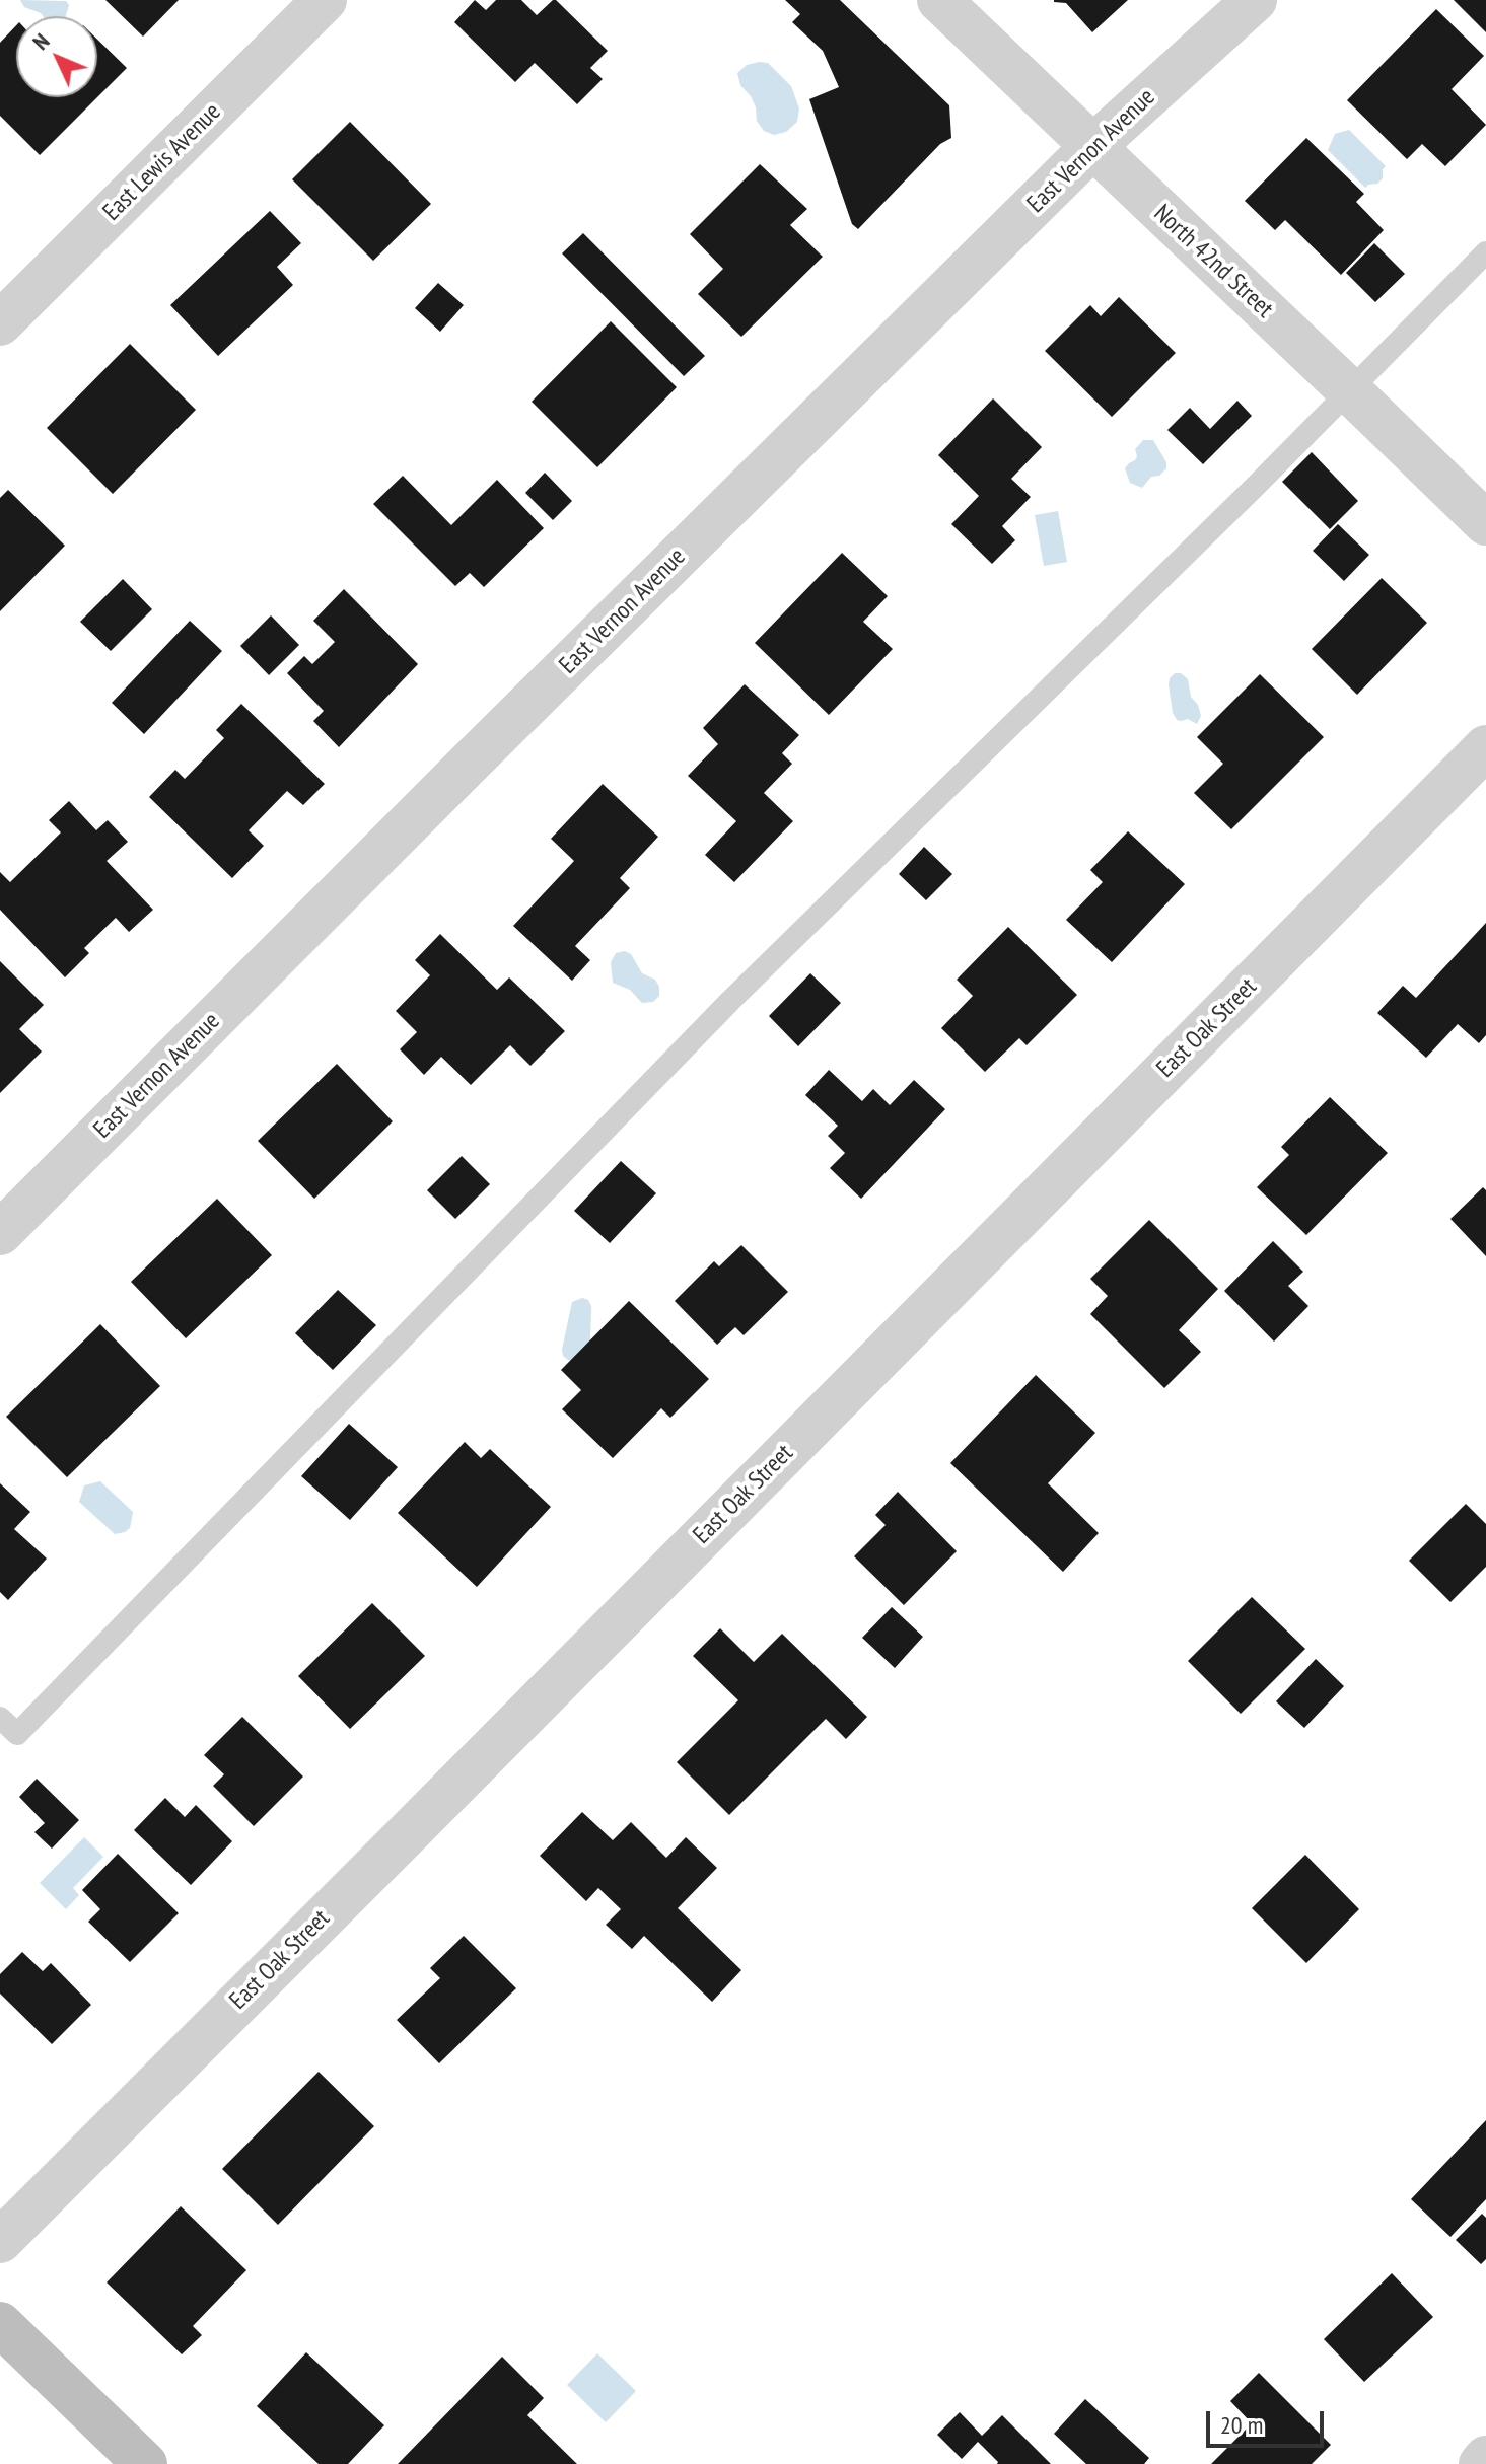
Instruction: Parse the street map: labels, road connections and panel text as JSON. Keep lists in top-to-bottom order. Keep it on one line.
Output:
{"streets":{"street":["East Vernon Avenue","East Lewis Avenue","North 42nd Street","East Oak Street"]},"crossings":[["East Vernon Avenue","North 42nd Street"]],"scale_bar":"20 m","north":"top left"}
